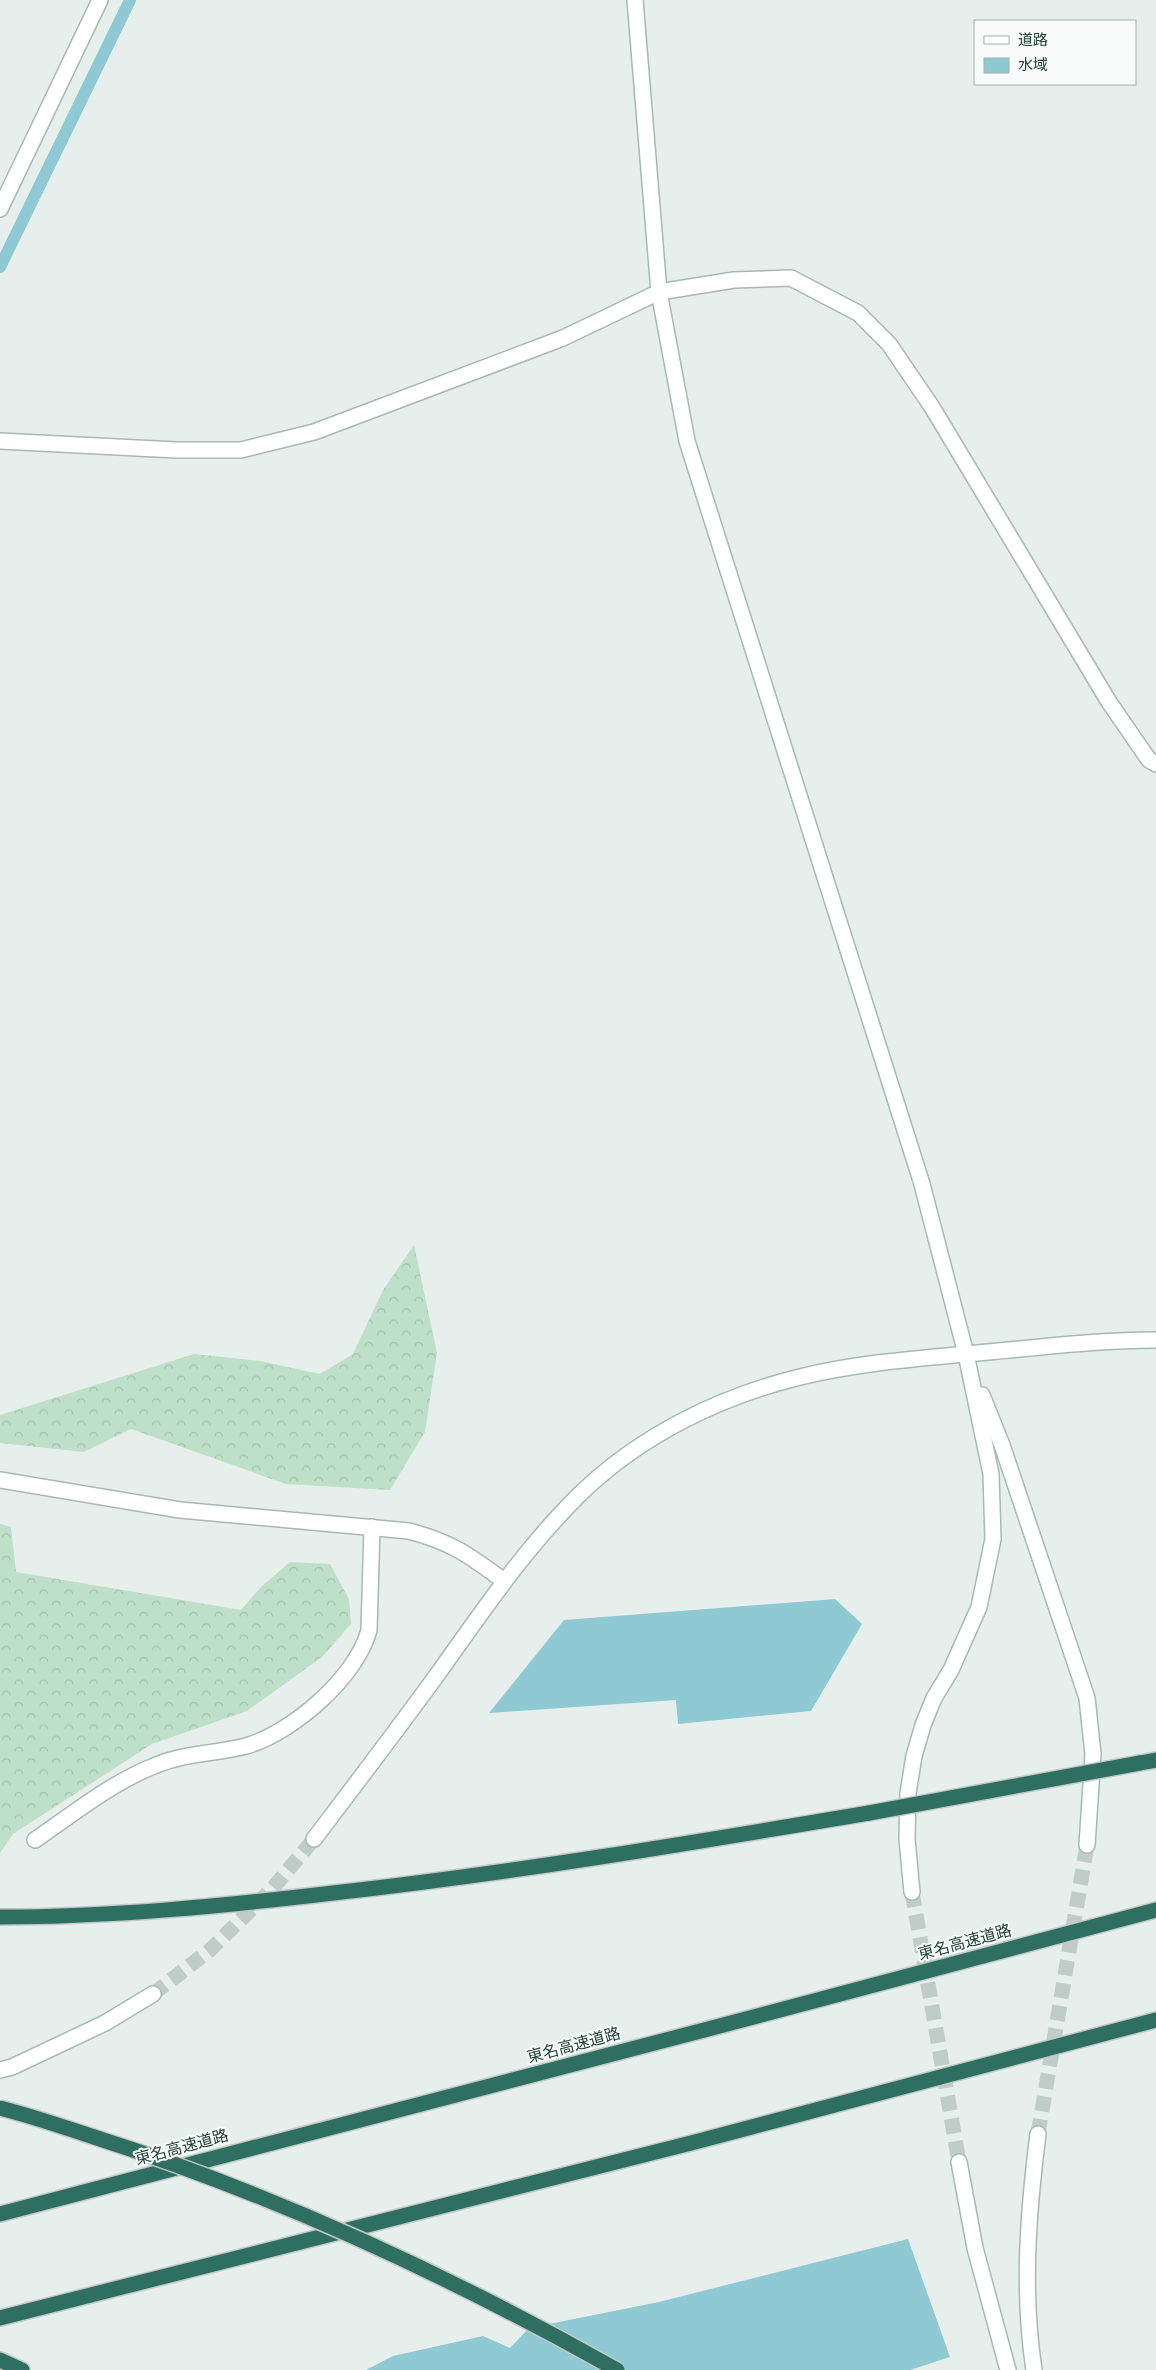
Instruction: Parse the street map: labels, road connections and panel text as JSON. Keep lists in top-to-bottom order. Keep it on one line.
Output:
{"streets":{"highway":["東名高速道路"]},"legend":["道路","水域"]}
